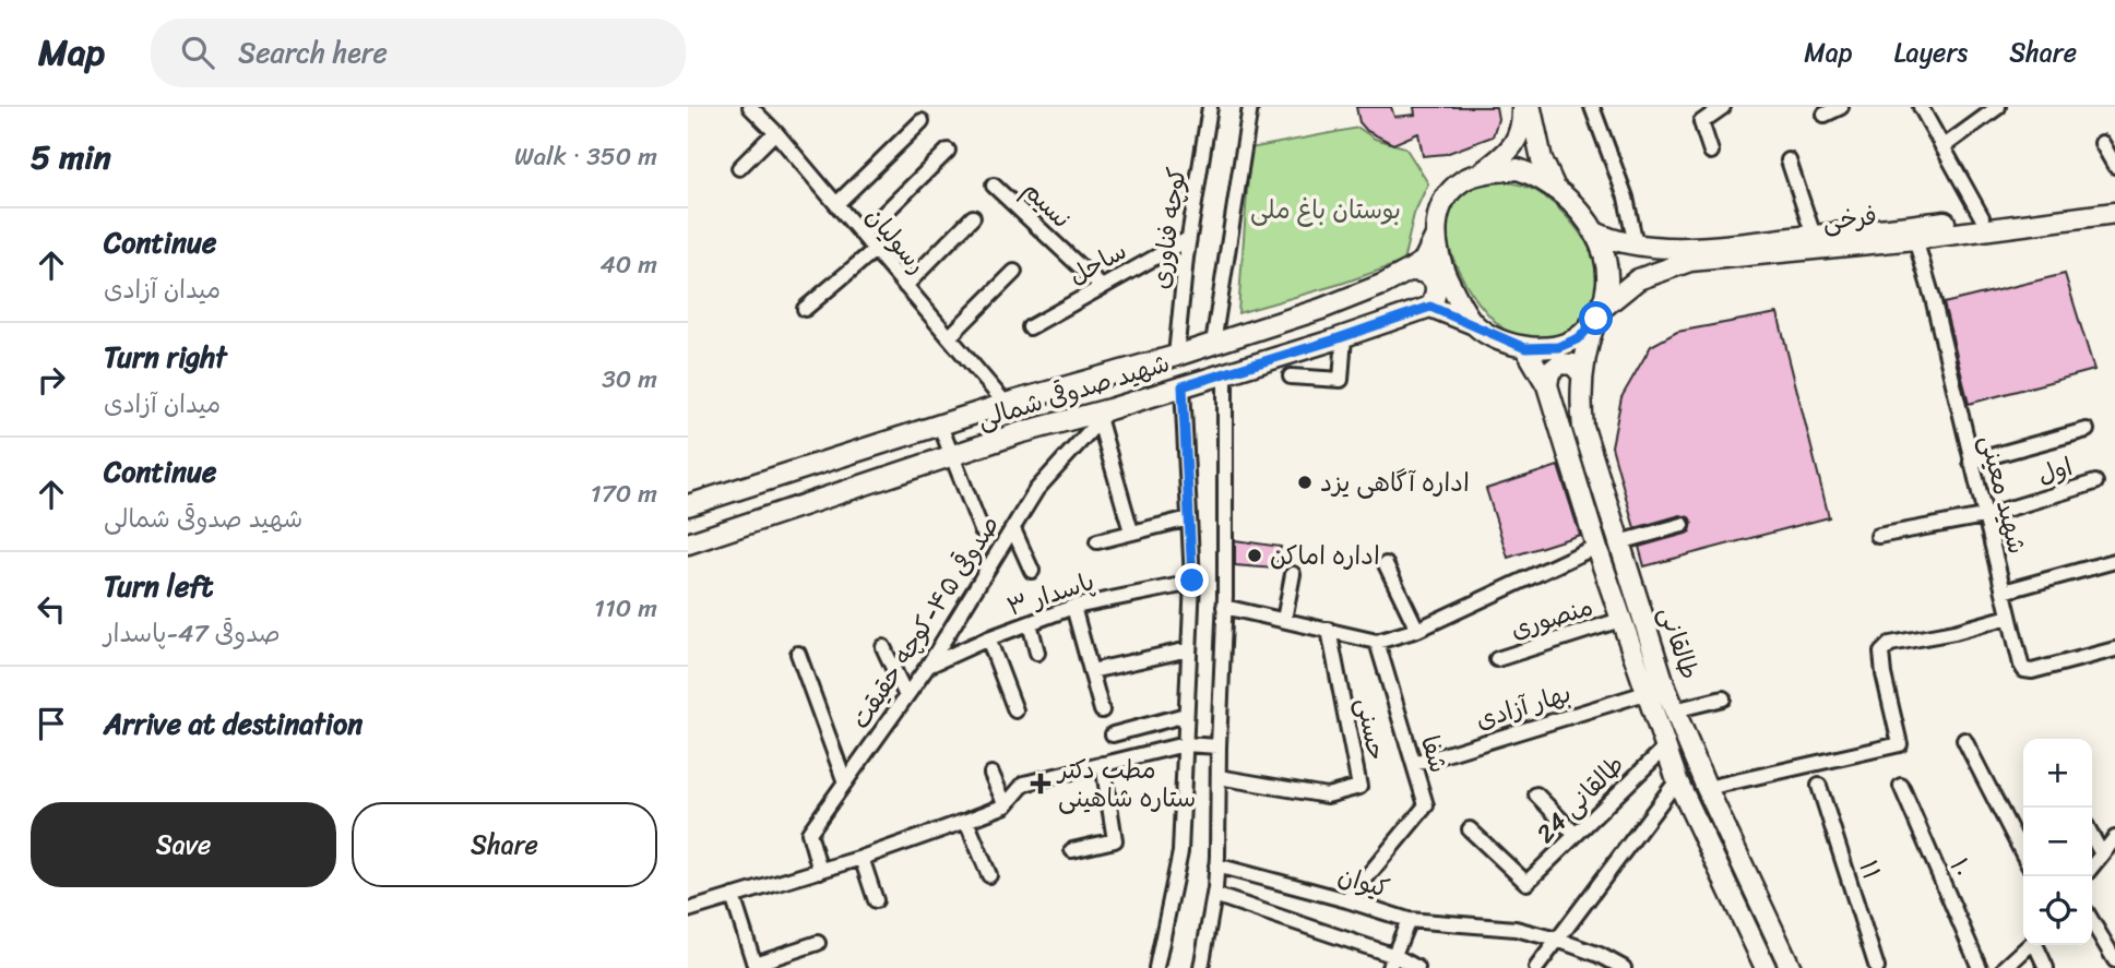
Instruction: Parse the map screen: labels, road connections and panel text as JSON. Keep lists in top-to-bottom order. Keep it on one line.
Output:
{"streets":{"main road":["فرخی","شهید صدوقی شمالی","طالقانی"],"street":["نسیم","کوچه فناوری","رسولیان","ساحل","اول","شهید معینی","پاسدار ۳","منصوری","صدوقی ۴۵-کوچه حقیقت","بهار آزادی","حسنی","شفا","طالقانی 24","۱۰","۱۱","کیوان"]},"crossings":[["نسیم","ساحل"],["فرخی","شهید صدوقی شمالی"],["فرخی","شهید معینی"],["فرخی","طالقانی"],["کوچه فناوری","ساحل"],["کوچه فناوری","شهید صدوقی شمالی"],["رسولیان","شهید صدوقی شمالی"],["شهید صدوقی شمالی","صدوقی ۴۵-کوچه حقیقت"],["شهید صدوقی شمالی","طالقانی"],["اول","شهید معینی"],["پاسدار ۳","صدوقی ۴۵-کوچه حقیقت"],["منصوری","طالقانی"],["طالقانی","بهار آزادی"],["طالقانی","طالقانی 24"],["بهار آزادی","شفا"],["شفا","کیوان"]],"parks":["بوستان باغ ملی"],"places":{"other":["اداره آگاهی یزد","اداره اماکن"],"health":["مطب دکتر ستاره شاهینی"]},"page":{"header":"Map","search":"Search here","nav":["Map","Layers","Share"],"heading":["5 min","Walk · 350 m"],"list":[["Continue","میدان آزادی","40 m"],["Turn right","میدان آزادی","30 m"],["Continue","شهید صدوقی شمالی","170 m"],["Turn left","صدوقی 47-پاسدار","110 m"],"Arrive at destination"],"map_buttons":["+","−"],"buttons":["Save","Share"]}}
